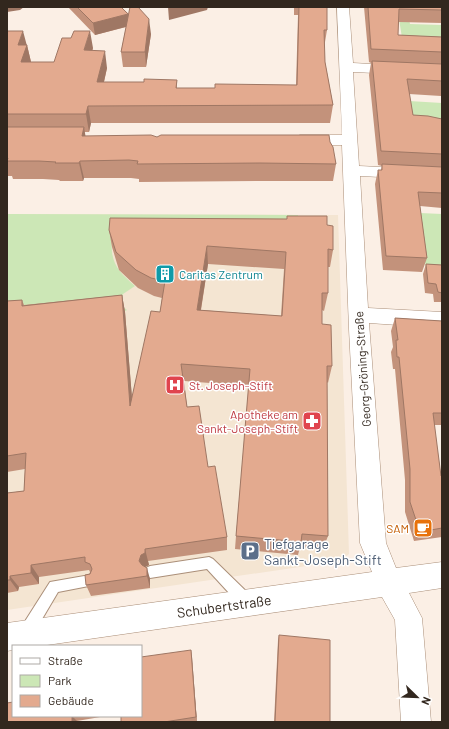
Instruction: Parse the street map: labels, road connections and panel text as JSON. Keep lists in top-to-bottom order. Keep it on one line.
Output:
{"streets":{"street":["Georg-Gröning-Straße","Schubertstraße"]},"crossings":[["Georg-Gröning-Straße","Schubertstraße"]],"places":{"building":["Caritas Zentrum"],"hospital":["St. Joseph-Stift"],"pharmacy":["Apotheke am Sankt-Joseph-Stift"],"cafe":["SAM"],"parking":["Tiefgarage Sankt-Joseph-Stift"]},"legend":["Straße","Park","Gebäude"],"north":"bottom right"}
